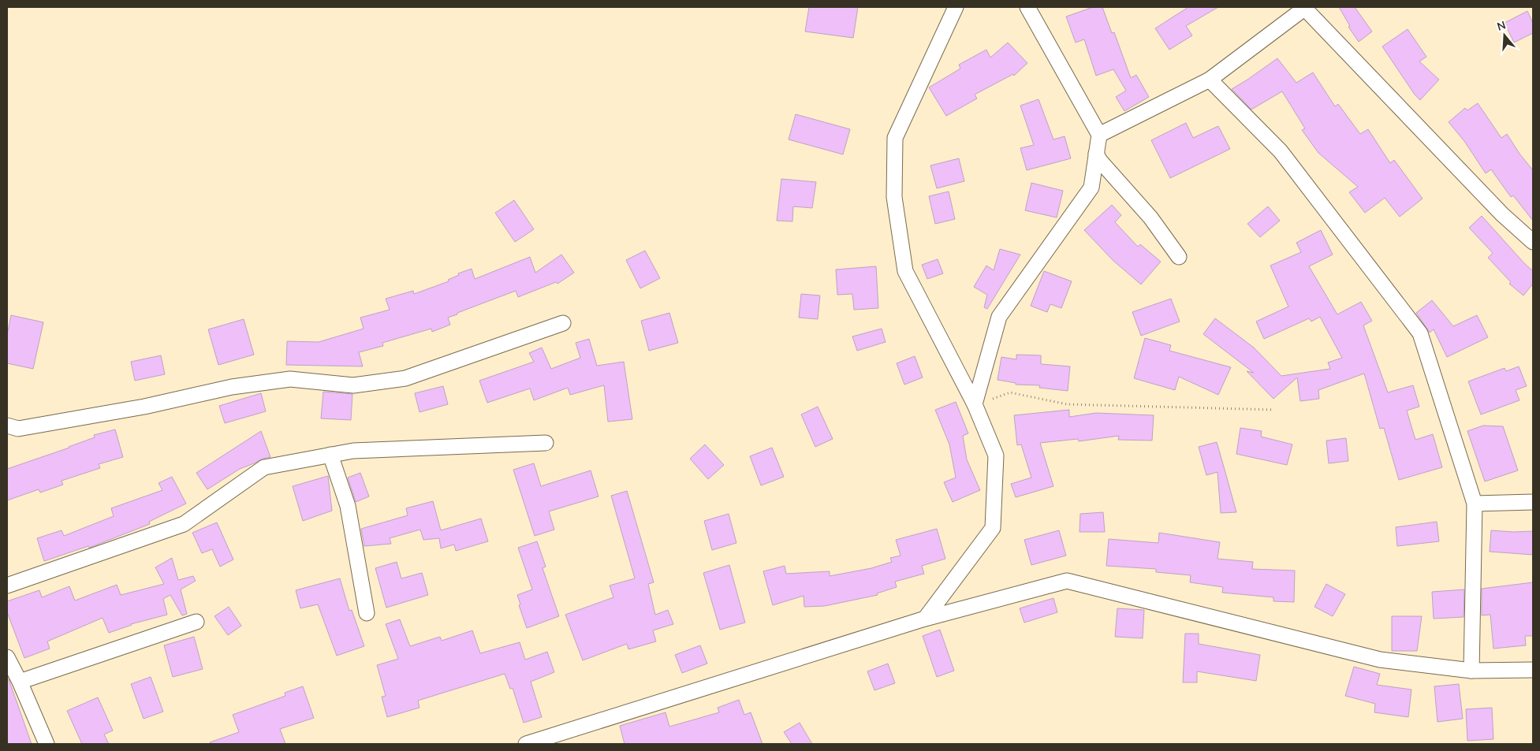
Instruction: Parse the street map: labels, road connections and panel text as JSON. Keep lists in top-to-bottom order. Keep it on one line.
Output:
{"north":"top"}
